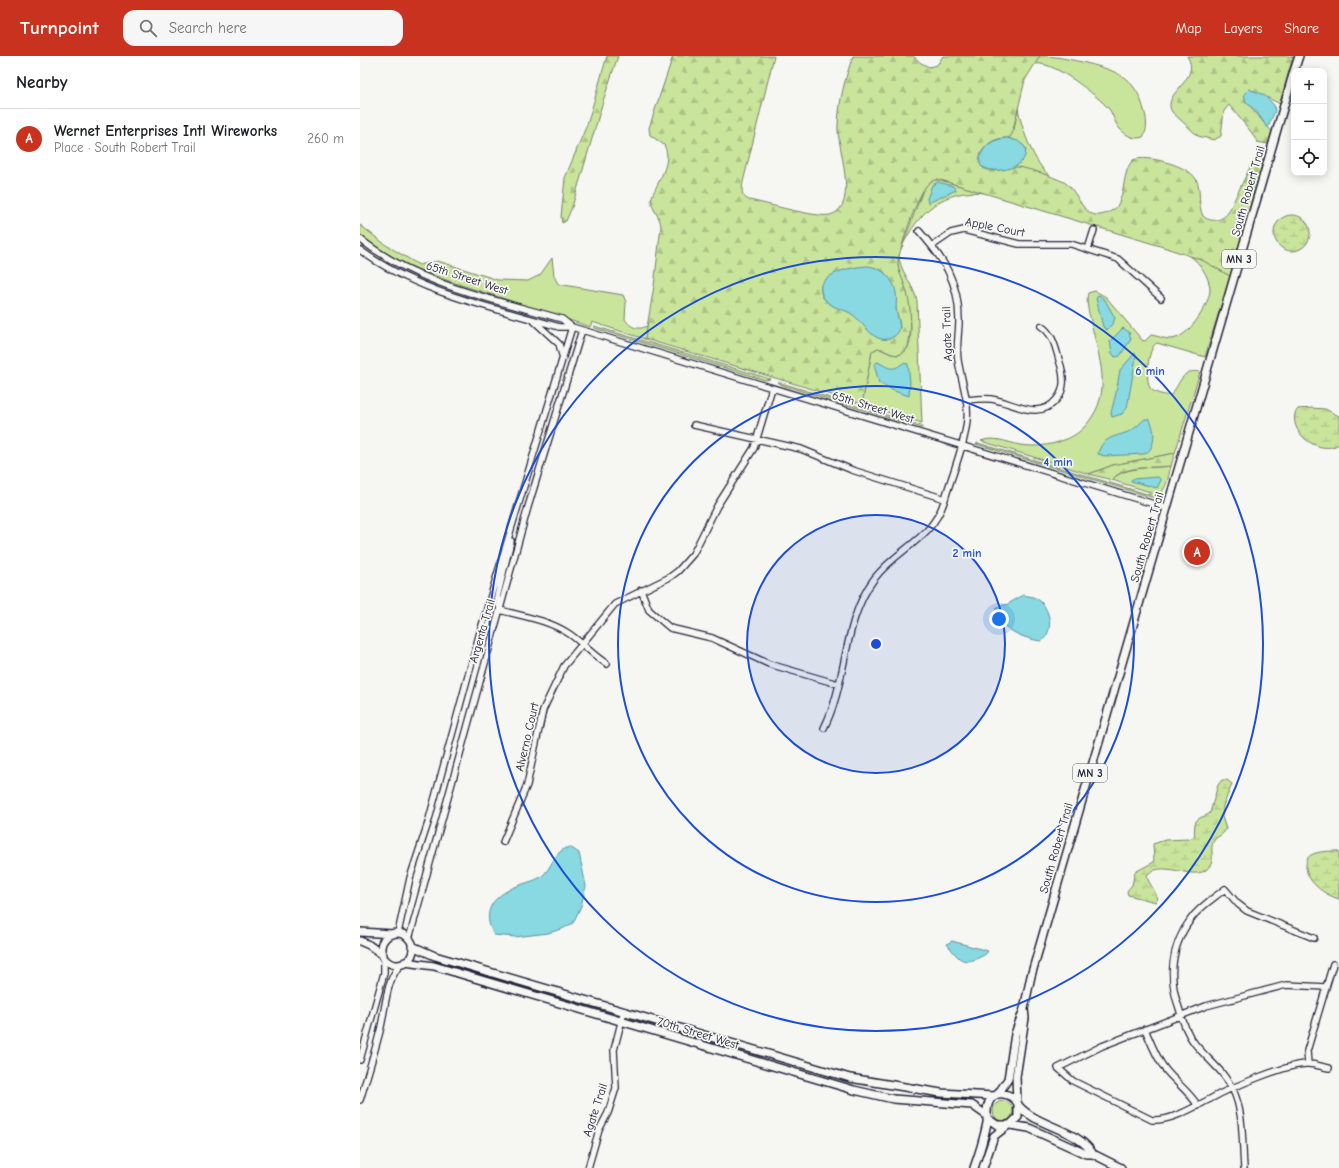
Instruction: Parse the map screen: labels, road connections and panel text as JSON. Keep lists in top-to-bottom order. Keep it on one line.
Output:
{"streets":{"main road":["South Robert Trail","MN 3","70th Street West"],"street":["Apple Court","65th Street West","Agate Trail","Argenta Trail","Alverno Court"]},"crossings":[["South Robert Trail","65th Street West"],["South Robert Trail","70th Street West"],["Apple Court","Agate Trail"],["65th Street West","Agate Trail"],["65th Street West","Argenta Trail"],["65th Street West","Alverno Court"],["Agate Trail","70th Street West"],["Argenta Trail","70th Street West"]],"page":{"header":"Turnpoint","search":"Search here","nav":["Map","Layers","Share"],"heading":"Nearby","map_buttons":["+","−"],"list":[{"mark":"A","name":"Wernet Enterprises Intl Wireworks","note":"Place · South Robert Trail","value":"260 m"}],"pins":"A"},"rings":["6 min","4 min","2 min"]}
